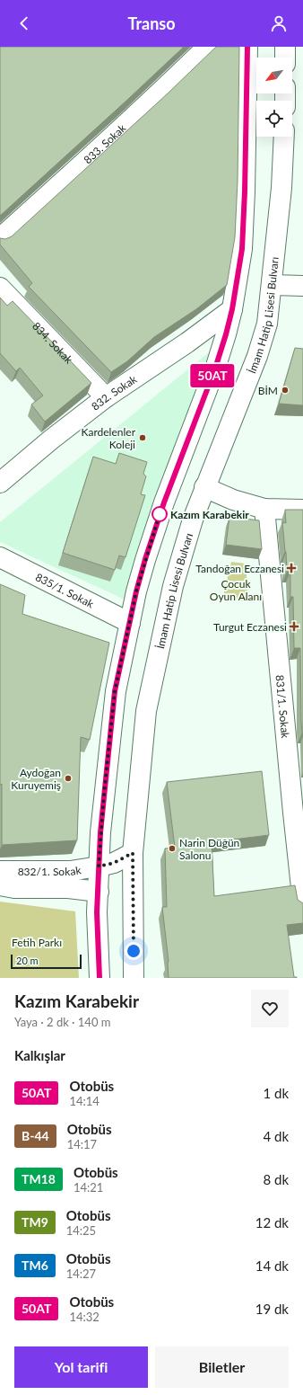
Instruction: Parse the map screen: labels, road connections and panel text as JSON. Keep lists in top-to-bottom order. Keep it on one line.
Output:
{"streets":{"main road":["833. Sokak","İmam Hatip Lisesi Bulvarı","834. Sokak","832. Sokak","835/1. Sokak","831/1. Sokak","832/1. Sokak"]},"crossings":[["İmam Hatip Lisesi Bulvarı","832/1. Sokak"],["834. Sokak","832. Sokak"]],"parks":["Çocuk Oyun Alanı","Fetih Parkı"],"places":{"other":["BİM","Kardelenler Koleji","Kazım Karabekir","Aydoğan Kuruyemiş","Narin Düğün Salonu"],"health":["Tandoğan Eczanesi","Turgut Eczanesi"]},"lines":["bus line 50AT"],"scale_bar":"20 m","north":"bottom left","page":{"header":"Transo","on_map":"50AT","scale":"20 m","heading":[["Kazım Karabekir","Yaya · 2 dk · 140 m"],"Kalkışlar"],"list":[{"mark":"50AT","name":"Otobüs","note":"14:14","value":"1 dk"},{"mark":"B-44","name":"Otobüs","note":"14:17","value":"4 dk"},{"mark":"TM18","name":"Otobüs","note":"14:21","value":"8 dk"},{"mark":"TM9","name":"Otobüs","note":"14:25","value":"12 dk"},{"mark":"TM6","name":"Otobüs","note":"14:27","value":"14 dk"},{"mark":"50AT","name":"Otobüs","note":"14:32","value":"19 dk"}],"buttons":["Yol tarifi","Biletler"]}}
